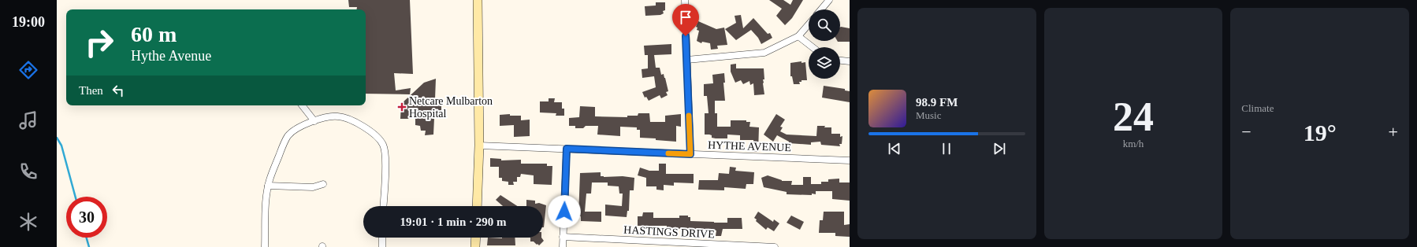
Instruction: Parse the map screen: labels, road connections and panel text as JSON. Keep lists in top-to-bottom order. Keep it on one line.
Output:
{"streets":{"street":["HYTHE AVENUE","HASTINGS DRIVE"]},"places":{"health":["Netcare Mulbarton Hospital"]},"page":{"tabs":"19:00","tile":[["24","km/h"],"Climate"],"turn":["60 m","Hythe Avenue"],"then":"Then","song":["98.9 FM","Music"],"heat":["−","19°","+"],"limit":"30","trip":"19:01 · 1 min · 290 m"}}
